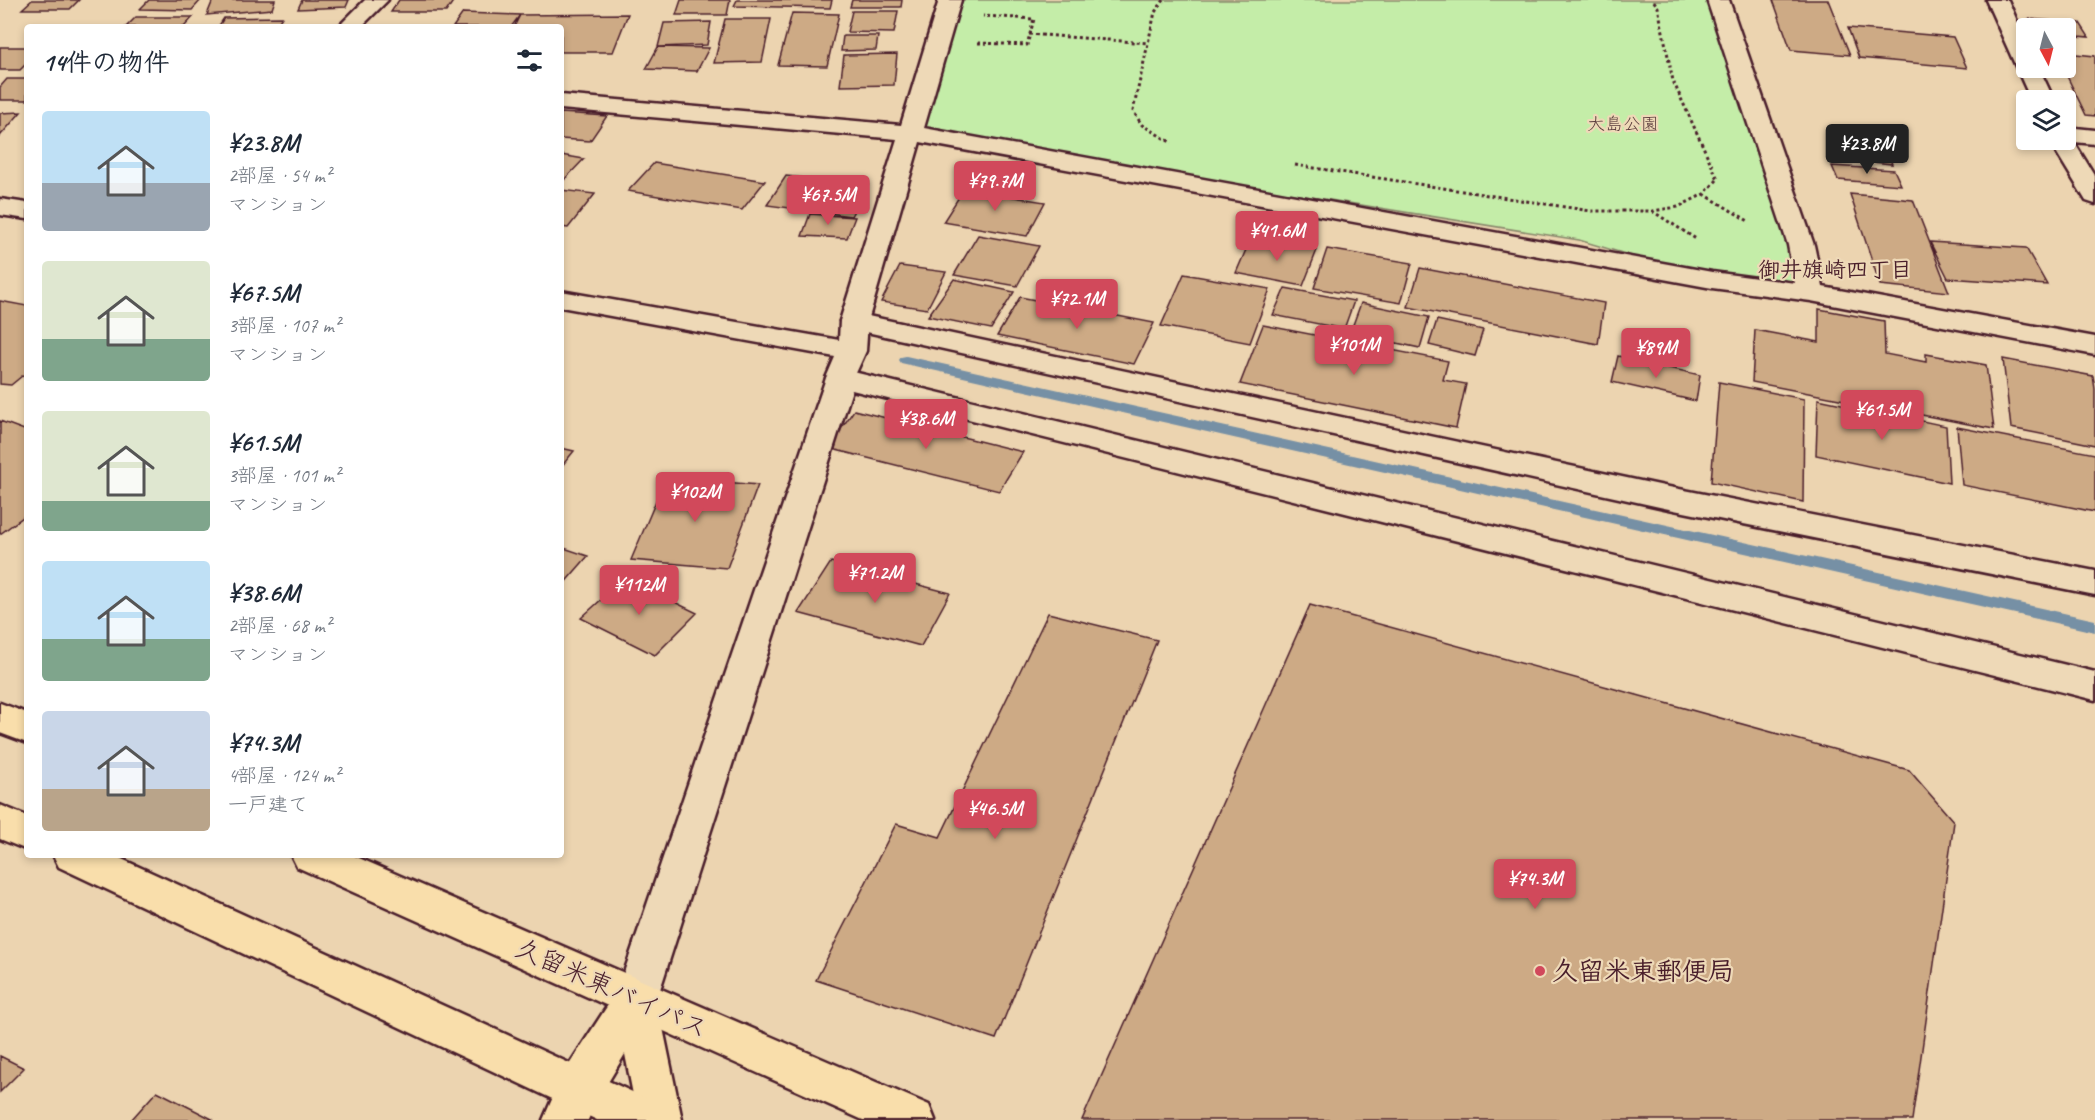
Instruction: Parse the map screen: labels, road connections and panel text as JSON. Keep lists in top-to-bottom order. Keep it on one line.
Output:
{"streets":{"main road":["久留米東バイパス"]},"districts":["御井旗崎四丁目"],"parks":["大島公園"],"places":["久留米東郵便局"],"north":"bottom","page":{"heading":"14件の物件","list":[{"name":"¥23.8M","note":"2部屋 · 54 m² · マンション"},{"name":"¥67.5M","note":"3部屋 · 107 m² · マンション"},{"name":"¥61.5M","note":"3部屋 · 101 m² · マンション"},{"name":"¥38.6M","note":"2部屋 · 68 m² · マンション"},{"name":"¥74.3M","note":"4部屋 · 124 m² · 一戸建て"}],"price":["¥23.8M","¥79.7M","¥67.5M","¥41.6M","¥72.1M","¥101M","¥89M","¥61.5M","¥38.6M","¥102M","¥71.2M","¥112M","¥46.5M","¥74.3M"]}}
